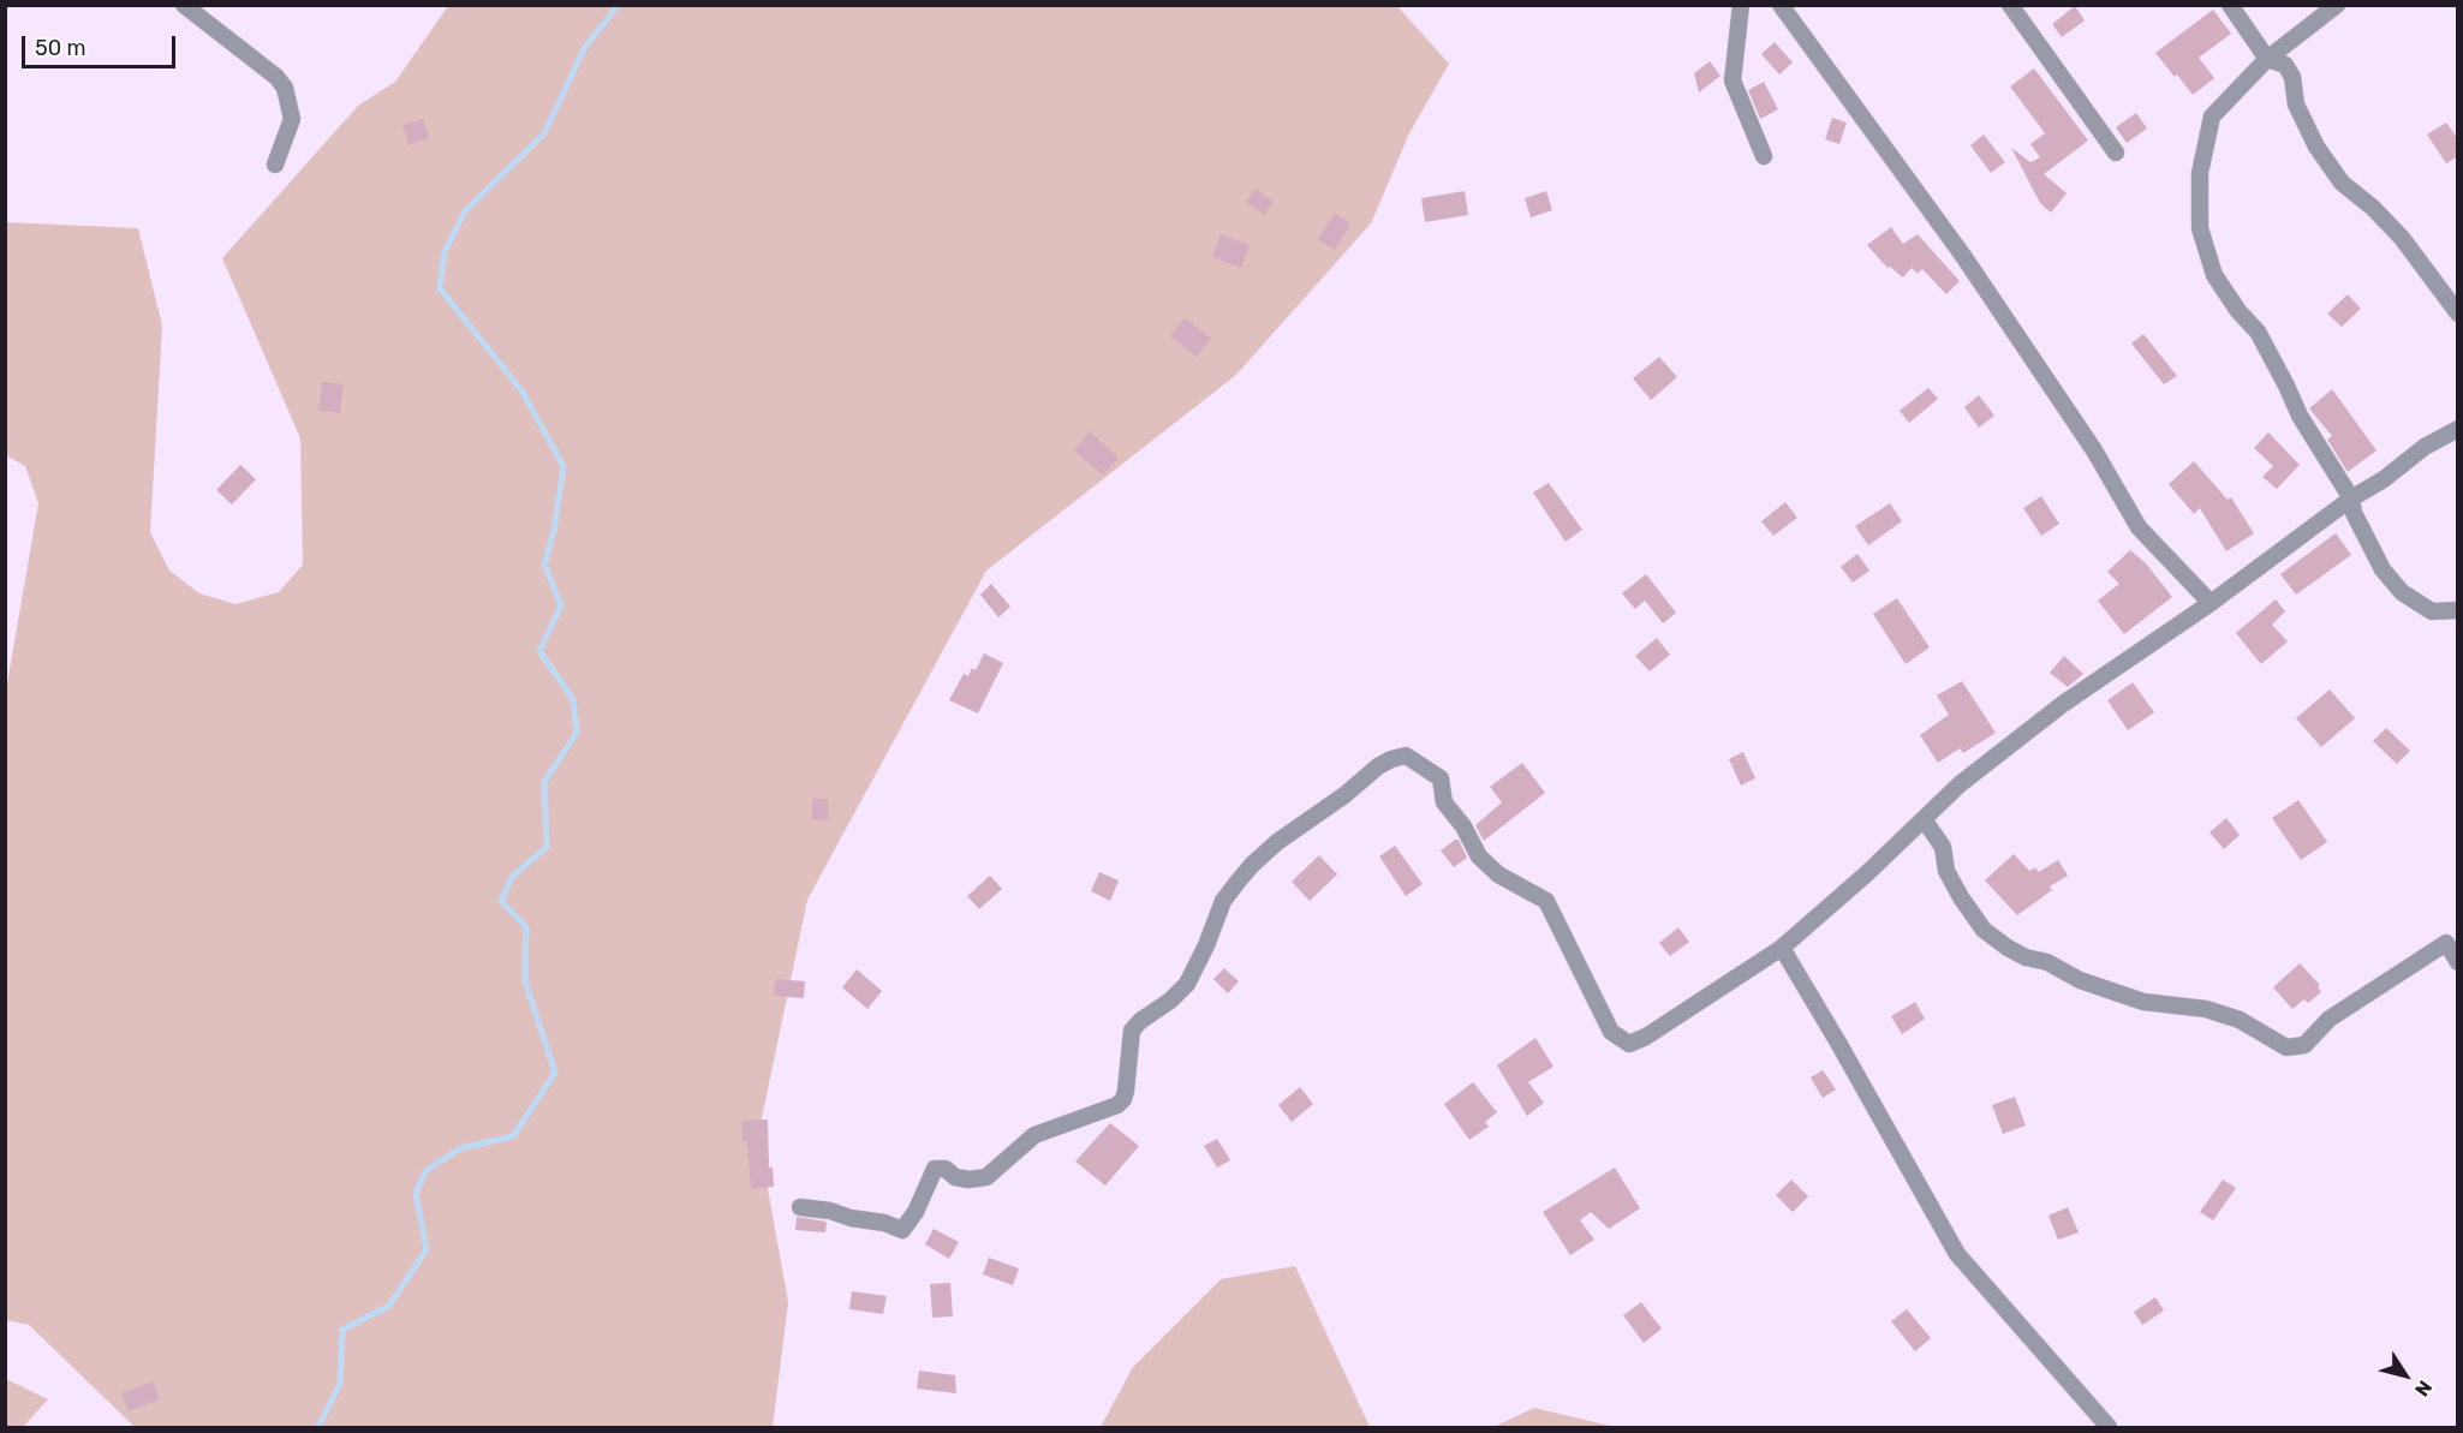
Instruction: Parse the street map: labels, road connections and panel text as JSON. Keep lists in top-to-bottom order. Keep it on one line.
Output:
{"scale_bar":"50 m","north":"bottom right"}
